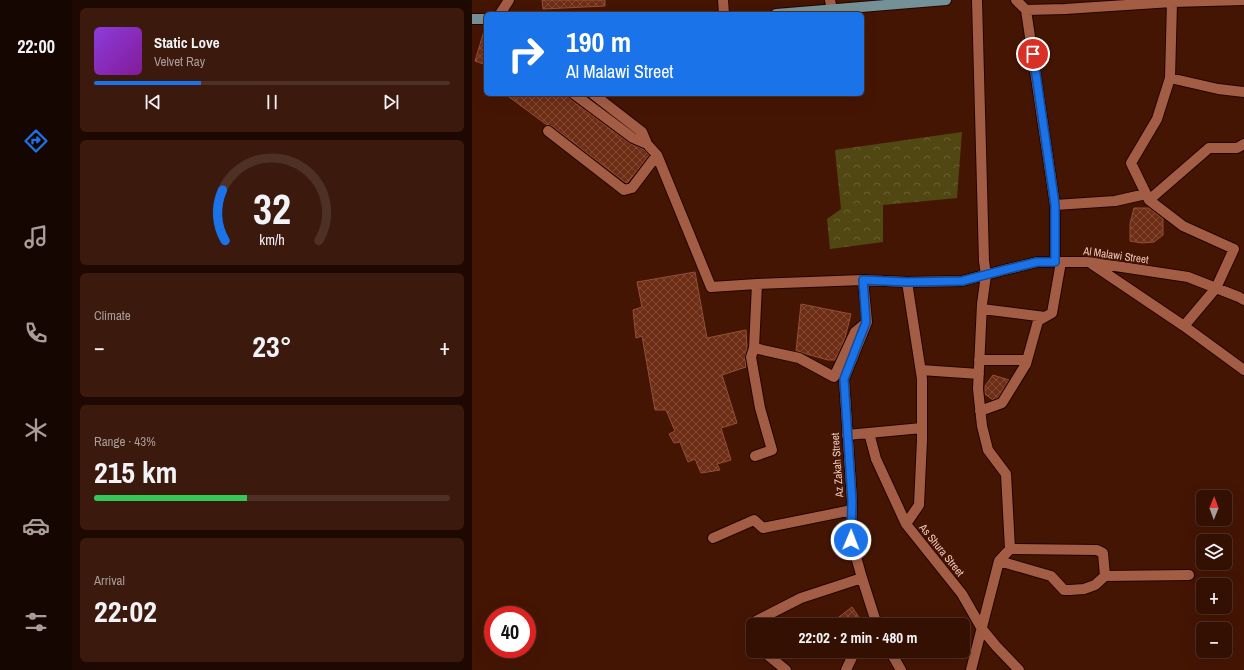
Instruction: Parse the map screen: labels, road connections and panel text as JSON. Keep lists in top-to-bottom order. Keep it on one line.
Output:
{"streets":{"street":["Al Malawi Street","Az Zakah Street","As Shura Street"]},"crossings":[["Al Malawi Street","Az Zakah Street"]],"north":"top","page":{"tabs":"22:00","turn":["190 m","Al Malawi Street"],"song":["Static Love","Velvet Ray"],"tile":["Climate",["Range · 43%","215 km"],["Arrival","22:02"]],"heat":["−","23°","+"],"map_buttons":["+","−"],"limit":"40","trip":"22:02 · 2 min · 480 m","gauge":["32","km/h"]}}
